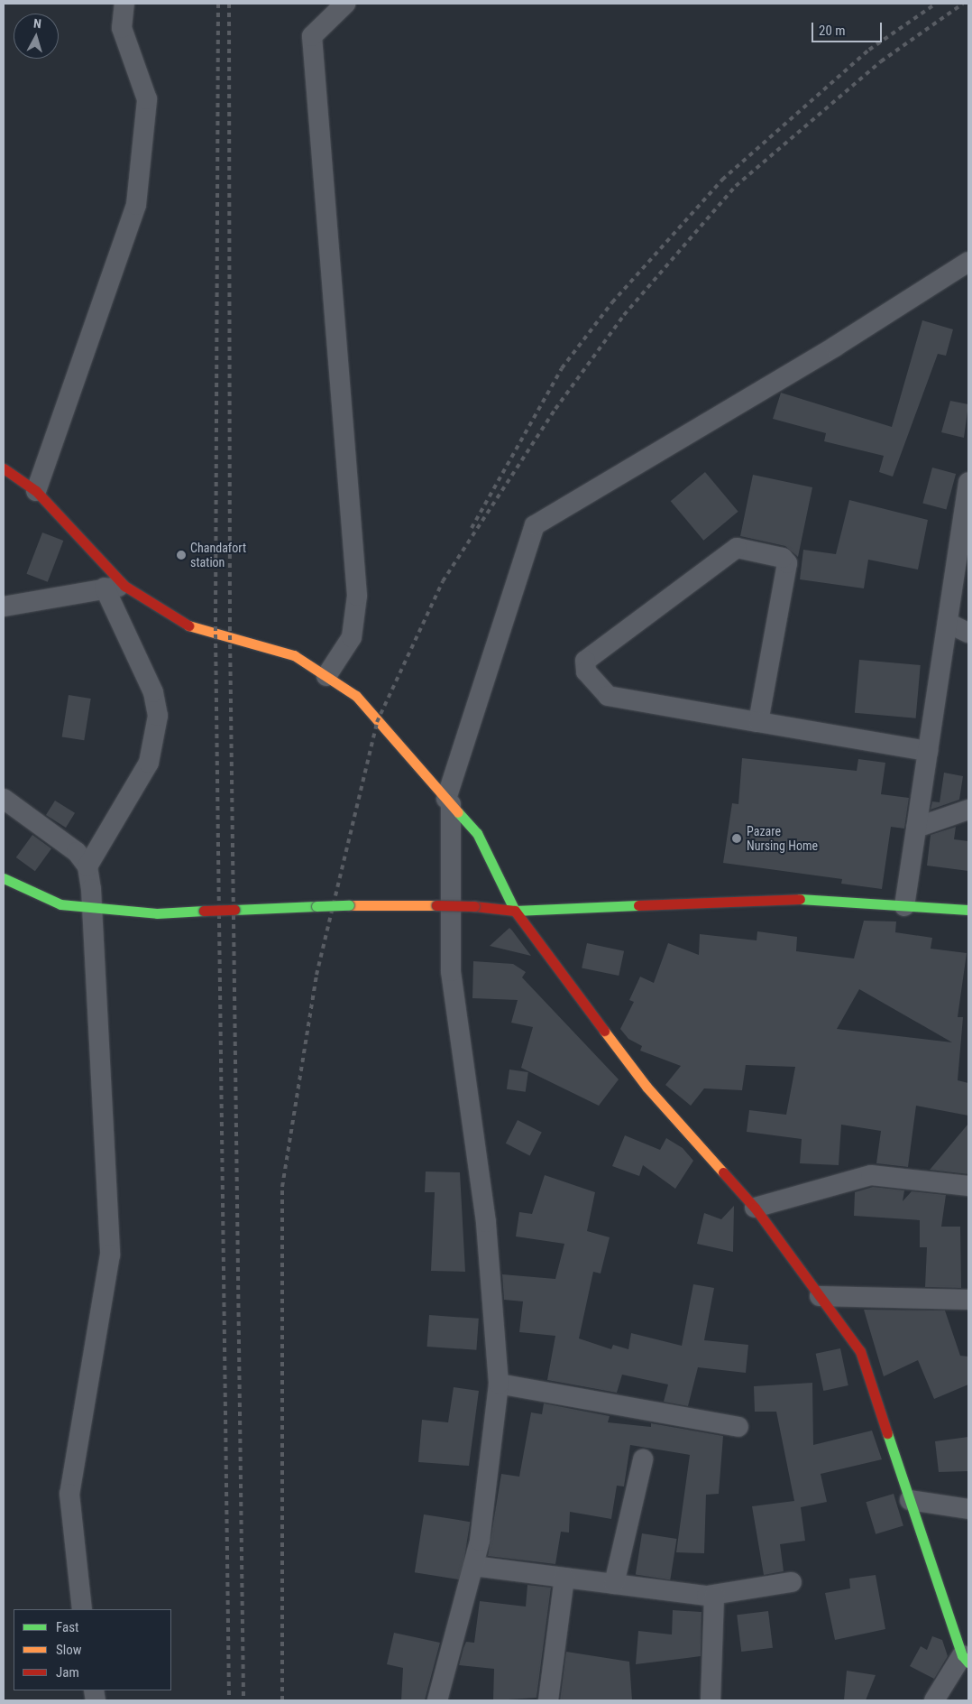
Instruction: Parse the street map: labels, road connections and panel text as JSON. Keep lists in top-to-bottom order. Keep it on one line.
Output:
{"places":["Chandafort station","Pazare Nursing Home"],"legend":["Fast","Slow","Jam"],"scale_bar":"20 m","north":"top"}
